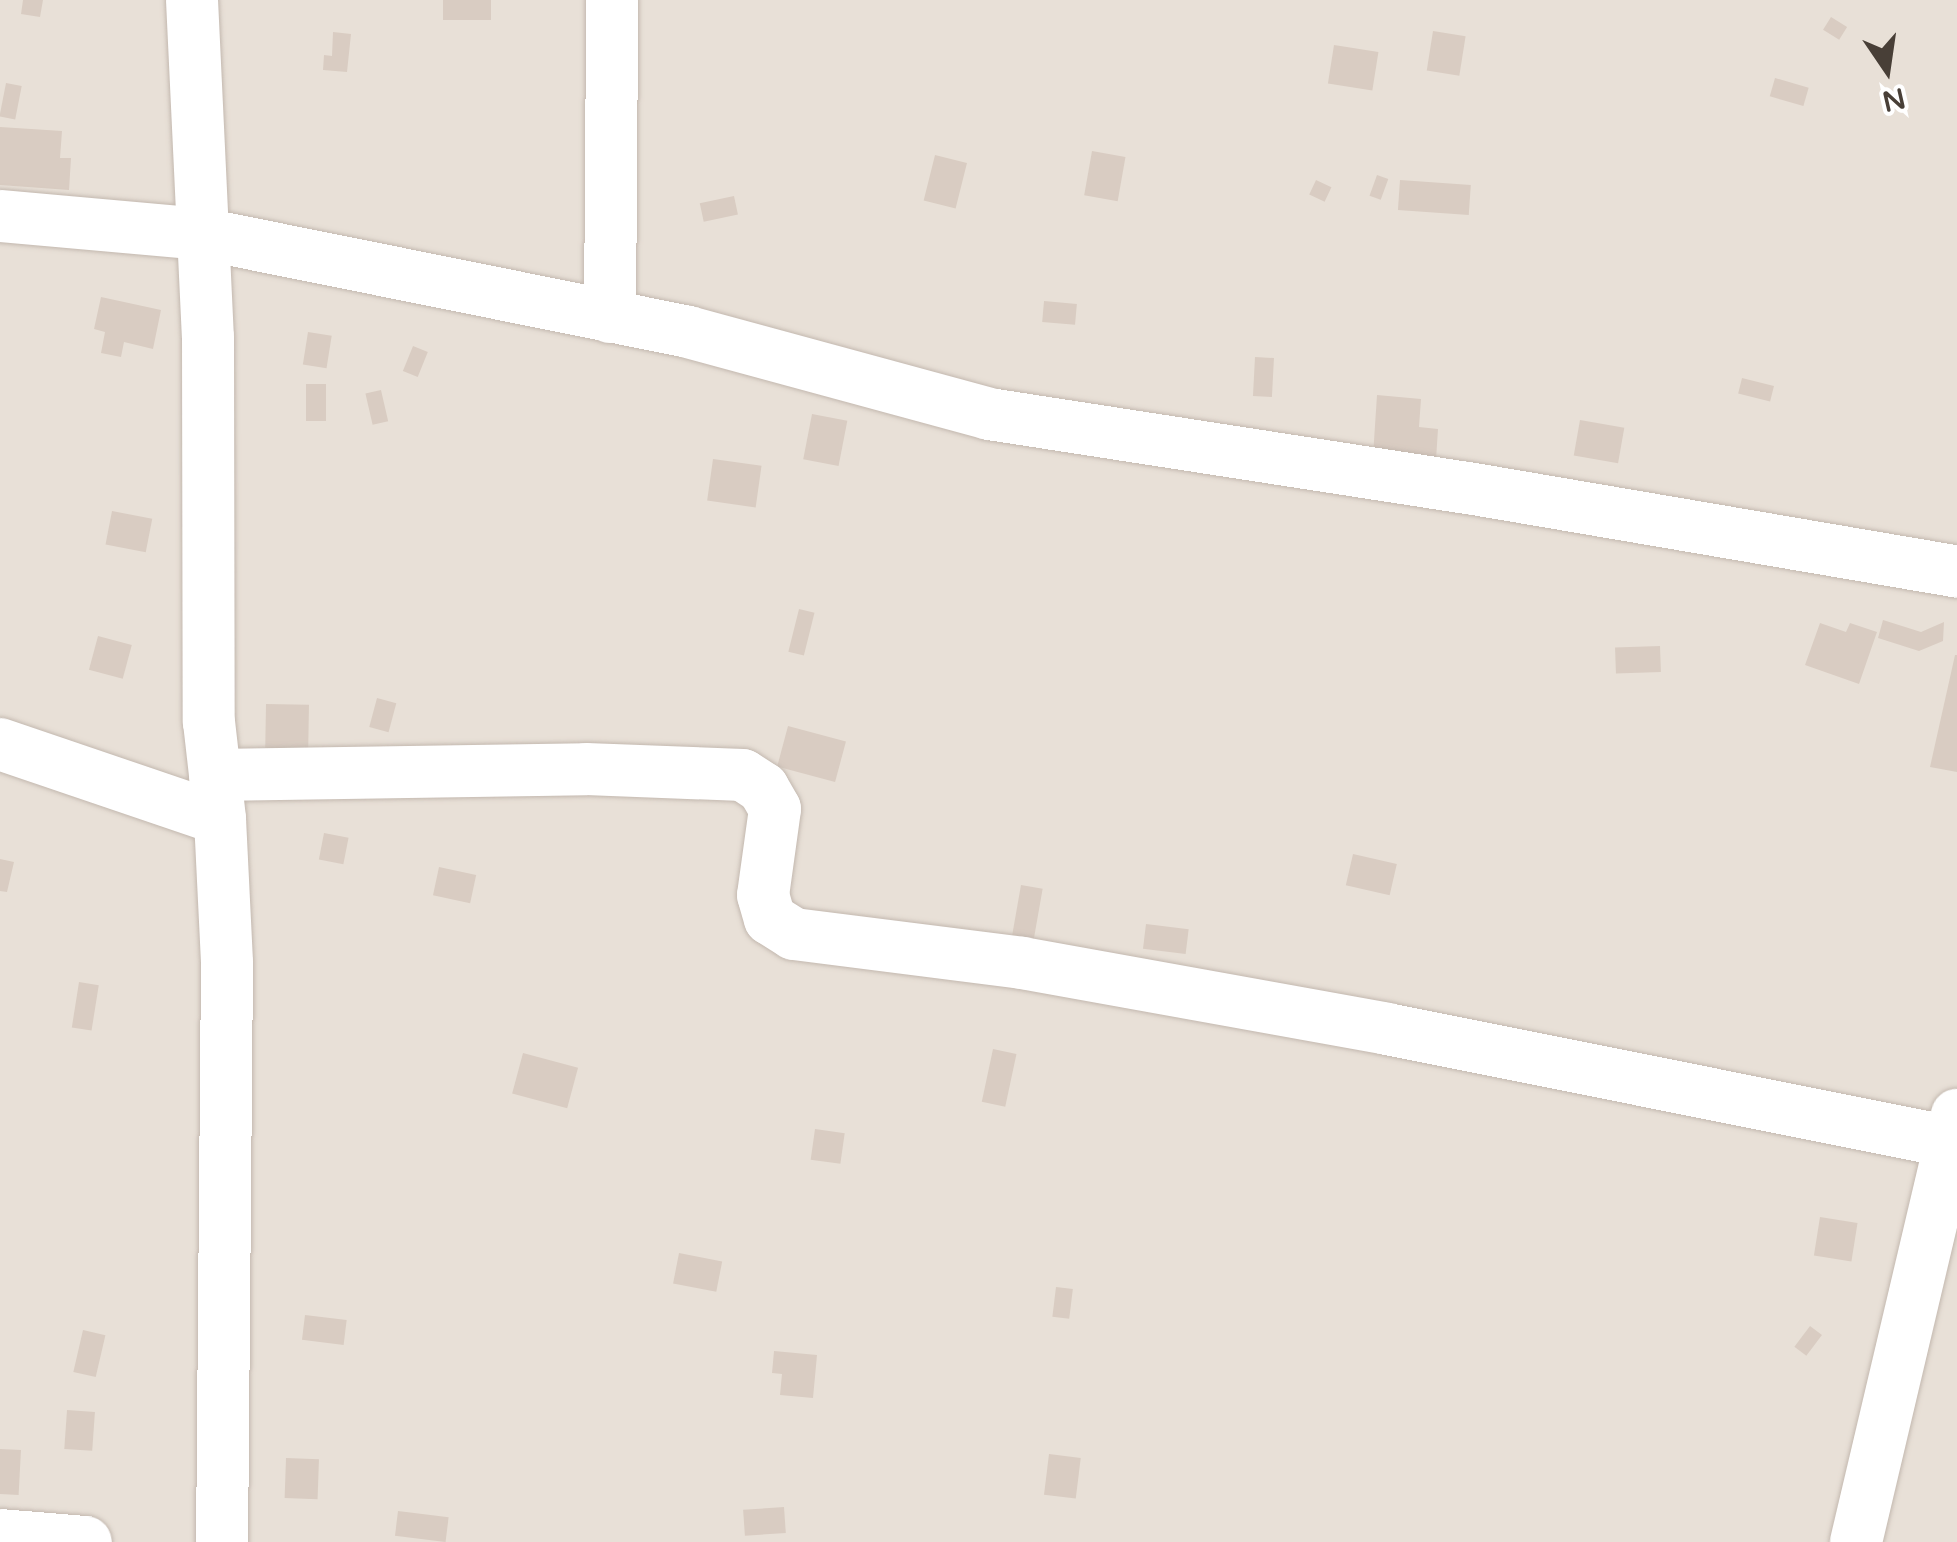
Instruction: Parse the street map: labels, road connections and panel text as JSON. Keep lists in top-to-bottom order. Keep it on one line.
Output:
{"north":"bottom"}
